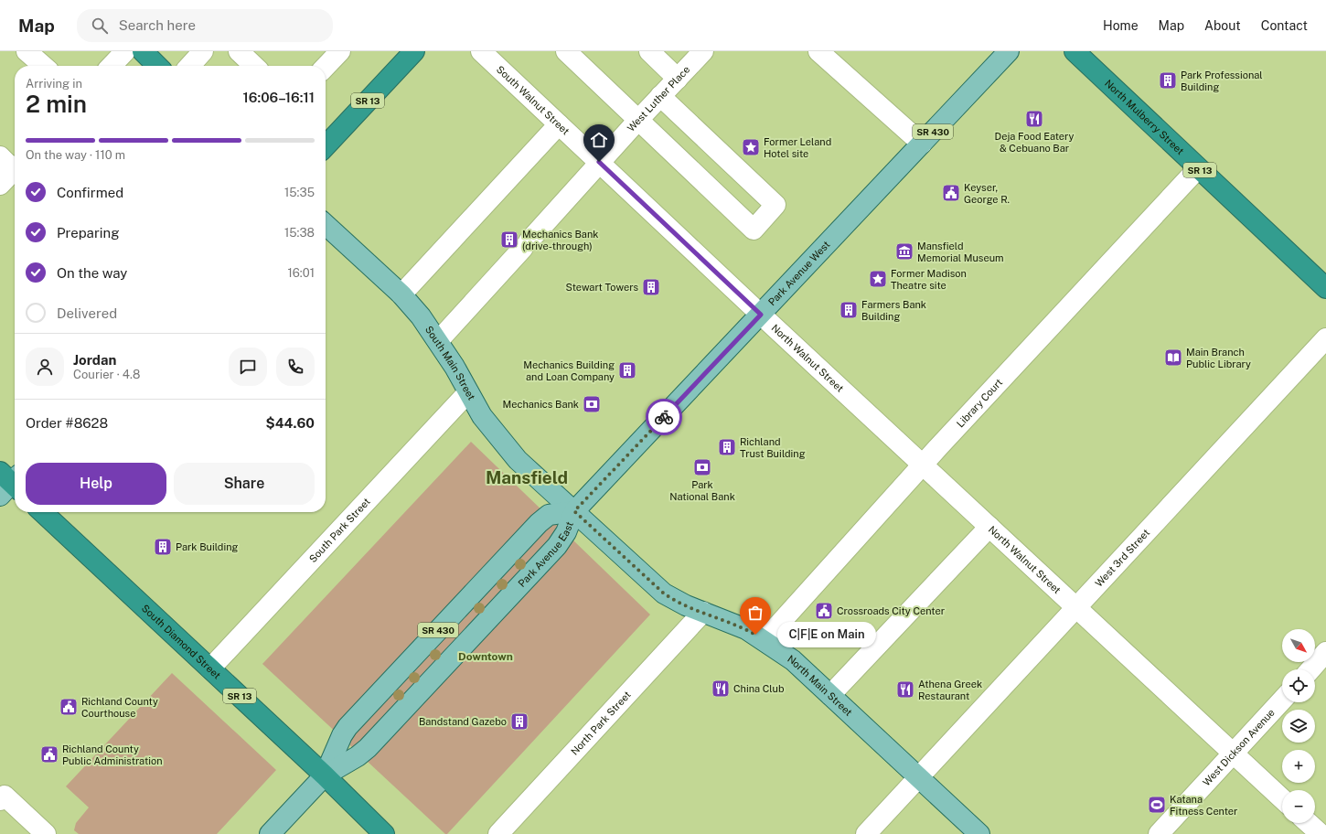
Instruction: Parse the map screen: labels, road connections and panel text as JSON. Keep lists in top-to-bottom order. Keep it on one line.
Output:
{"streets":{"highway":["SR 13","North Mulberry Street","South Diamond Street"],"main road":["SR 430","Park Avenue West","South Main Street","Park Avenue East","North Main Street"],"street":["West Luther Place","South Walnut Street","North Walnut Street","Library Court","South Park Street","West 3rd Street","North Park Street","West Dickson Avenue"]},"crossings":[["West Luther Place","South Walnut Street"],["West Luther Place","South Main Street"],["SR 13","Park Avenue East"],["SR 13","South Diamond Street"],["South Walnut Street","Park Avenue West"],["South Walnut Street","North Walnut Street"],["North Mulberry Street","Library Court"],["Park Avenue West","North Walnut Street"],["Park Avenue West","South Main Street"],["Park Avenue West","Park Avenue East"],["Park Avenue West","North Main Street"],["North Walnut Street","Library Court"],["North Walnut Street","West 3rd Street"],["North Walnut Street","West Dickson Avenue"],["South Main Street","South Park Street"],["South Main Street","Park Avenue East"],["South Main Street","North Main Street"],["Library Court","North Main Street"],["South Park Street","South Diamond Street"],["Park Avenue East","South Diamond Street"],["Park Avenue East","North Main Street"],["West 3rd Street","North Main Street"],["North Main Street","North Park Street"]],"districts":["Mansfield","Downtown"],"places":{"building":["Park Professional Building","Mechanics Bank (drive-through)","Stewart Towers","Farmers Bank Building","Mechanics Building and Loan Company","Richland Trust Building","Park Building","Bandstand Gazebo"],"restaurant":["Deja Food Eatery & Cebuano Bar","China Club","Athena Greek Restaurant"],"place":["Former Leland Hotel site","Former Madison Theatre site"],"public building":["Keyser, George R.","Crossroads City Center","Richland County Courthouse","Richland County Public Administration"],"museum":["Mansfield Memorial Museum"],"library":["Main Branch Public Library"],"bank":["Mechanics Bank","Park National Bank"],"other":["C|F|E on Main"],"sports":["Katana Fitness Center"]},"north":"bottom right","page":{"header":"Map","search":"Search here","nav":["Home","Map","About","Contact"],"heading":["2 min","Arriving in","16:06–16:11"],"panel":["Jordan","Courier · 4.8","Order #8628","$44.60"],"bar":"On the way · 110 m","list":[["Confirmed","15:35"],["Preparing","15:38"],["On the way","16:01"],"Delivered"],"buttons":["Help","Share"],"bubble":"C|F|E on Main","map_buttons":["+","−"]}}
